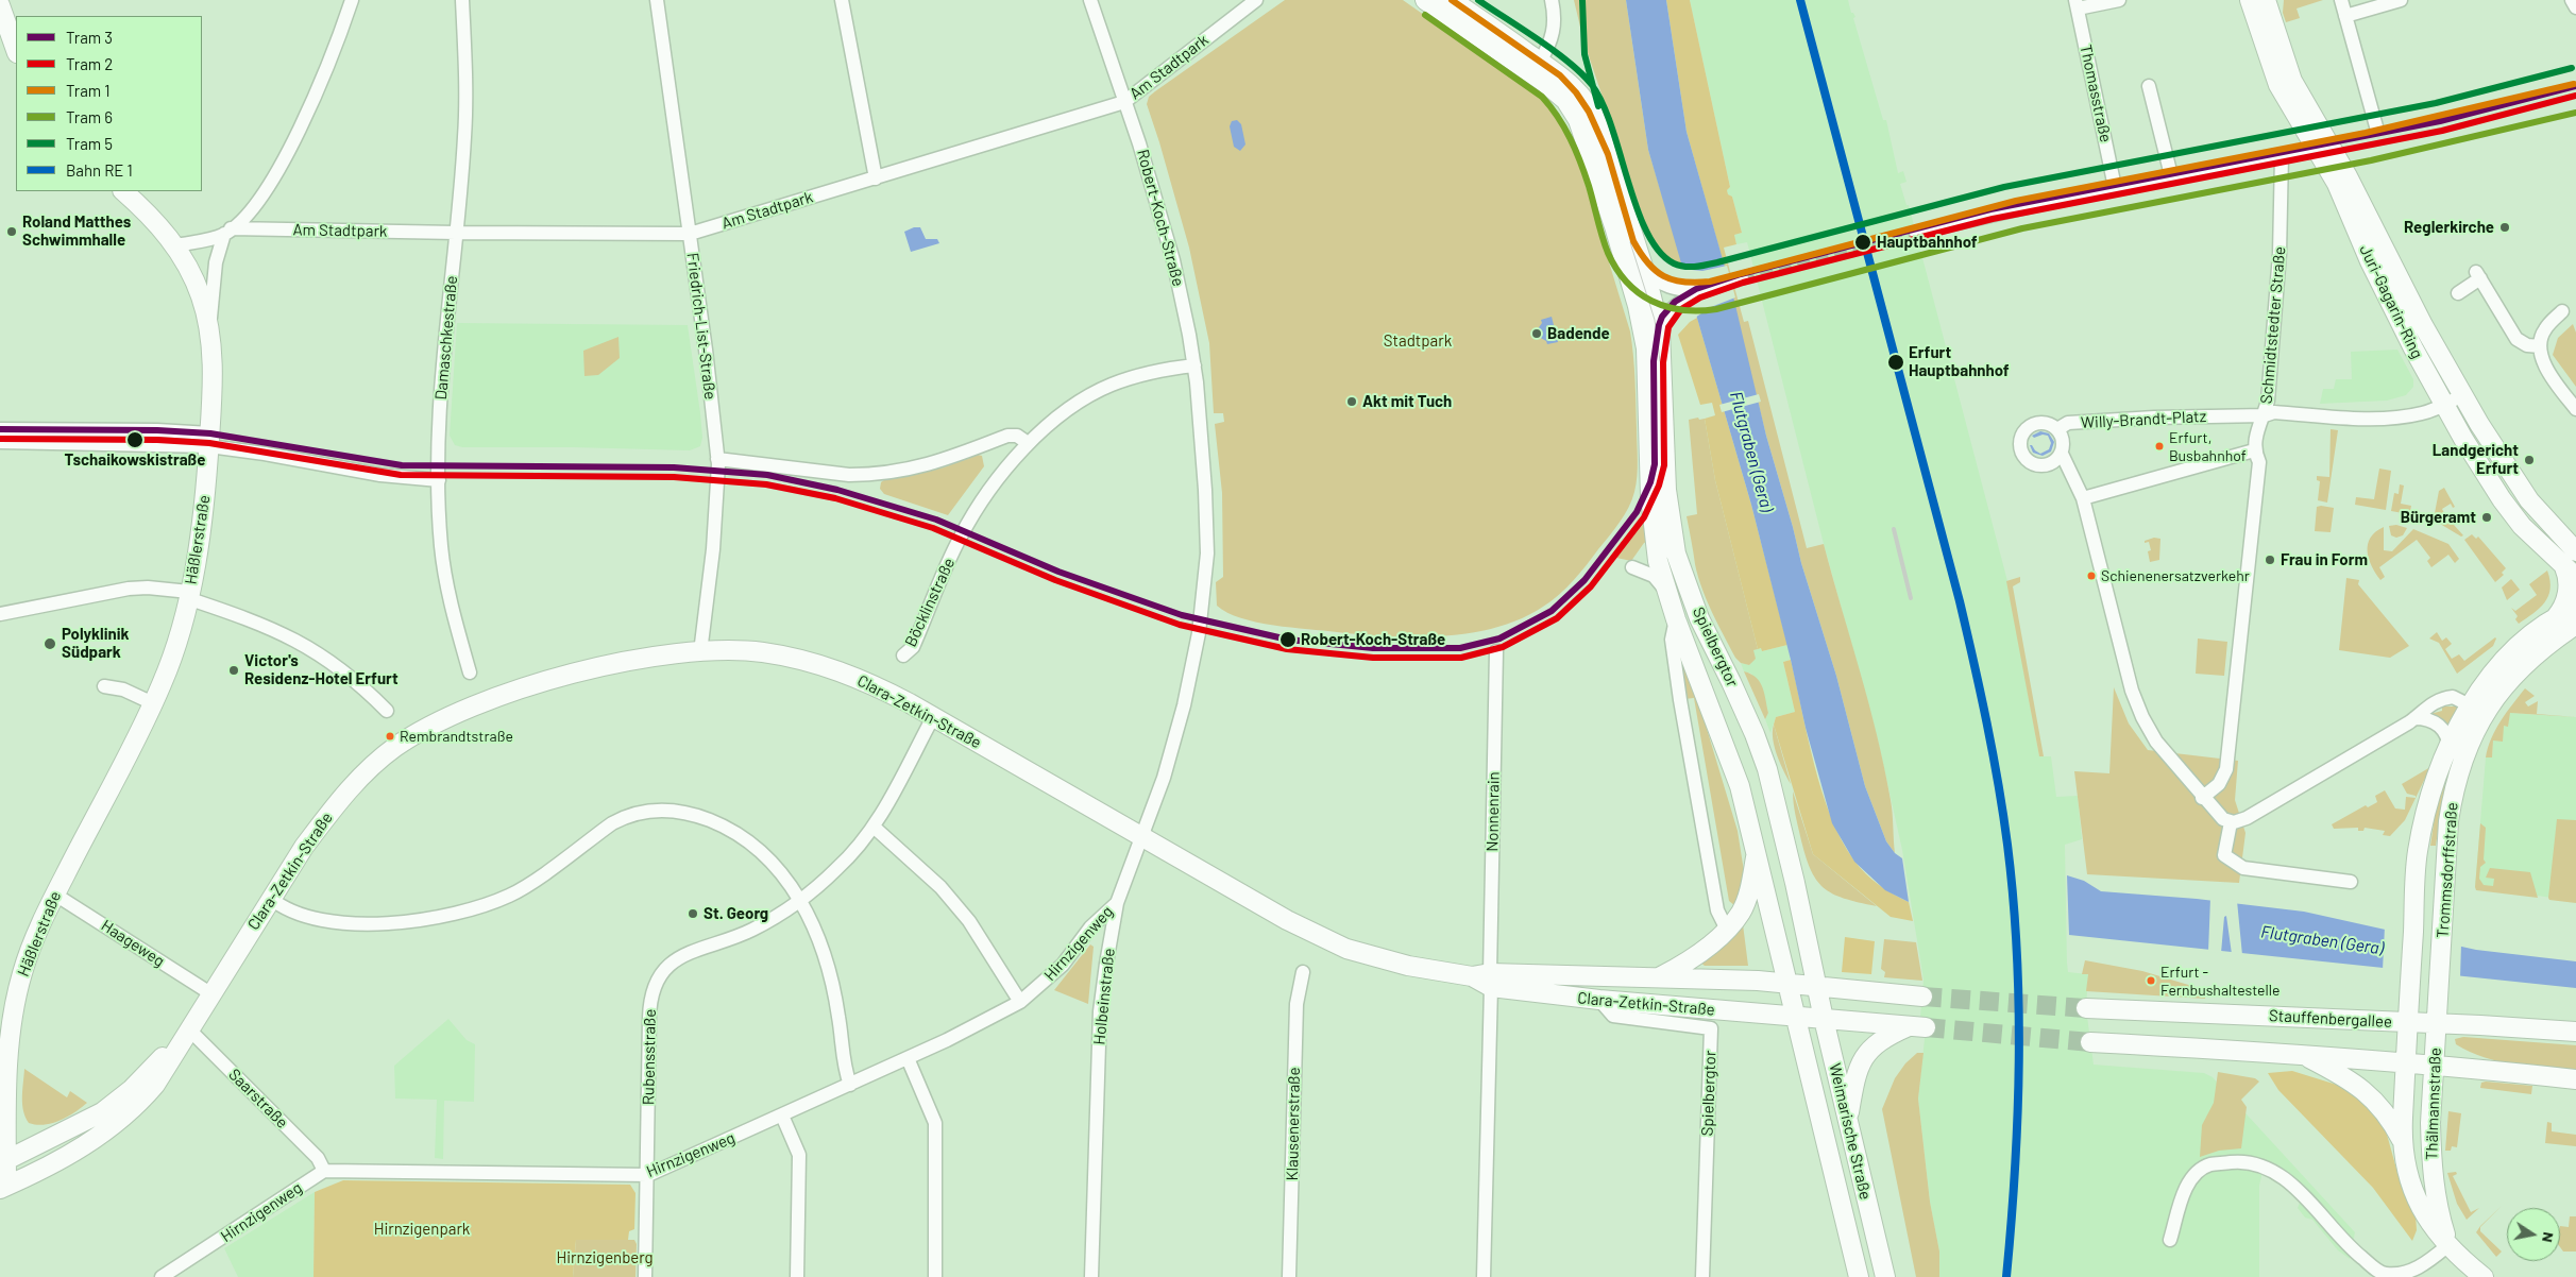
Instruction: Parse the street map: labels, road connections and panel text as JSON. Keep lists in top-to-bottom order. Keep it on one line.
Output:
{"streets":{"main road":["Juri-Gagarin-Ring","Häßlerstraße","Spielbergtor","Clara-Zetkin-Straße","Trommsdorffstraße","Stauffenbergallee","Thälmannstraße","Weimarische Straße"],"street":["Am Stadtpark","Thomasstraße","Robert-Koch-Straße","Schmidtstedter Straße","Friedrich-List-Straße","Damaschkestraße","Willy-Brandt-Platz","Böcklinstraße","Nonnenrain","Haageweg","Hirnzigenweg","Holbeinstraße","Rubensstraße","Saarstraße","Klausenerstraße"]},"crossings":[["Am Stadtpark","Robert-Koch-Straße"],["Am Stadtpark","Friedrich-List-Straße"],["Am Stadtpark","Damaschkestraße"],["Robert-Koch-Straße","Böcklinstraße"],["Robert-Koch-Straße","Holbeinstraße"],["Juri-Gagarin-Ring","Willy-Brandt-Platz"],["Schmidtstedter Straße","Willy-Brandt-Platz"],["Friedrich-List-Straße","Clara-Zetkin-Straße"],["Häßlerstraße","Clara-Zetkin-Straße"],["Häßlerstraße","Haageweg"],["Spielbergtor","Clara-Zetkin-Straße"],["Spielbergtor","Weimarische Straße"],["Clara-Zetkin-Straße","Nonnenrain"],["Clara-Zetkin-Straße","Haageweg"],["Clara-Zetkin-Straße","Holbeinstraße"],["Clara-Zetkin-Straße","Rubensstraße"],["Clara-Zetkin-Straße","Saarstraße"],["Clara-Zetkin-Straße","Weimarische Straße"],["Trommsdorffstraße","Stauffenbergallee"],["Trommsdorffstraße","Thälmannstraße"],["Hirnzigenweg","Holbeinstraße"],["Hirnzigenweg","Rubensstraße"],["Hirnzigenweg","Saarstraße"],["Stauffenbergallee","Thälmannstraße"]],"water":["Flutgraben (Gera)"],"parks":["Stadtpark","Hirnzigenpark","Hirnzigenberg"],"places":["Reglerkirche","Roland Matthes Schwimmhalle","Hauptbahnhof","Badende","Erfurt Hauptbahnhof","Akt mit Tuch","Tschaikowskistraße","Erfurt, Busbahnhof","Landgericht Erfurt","Bürgeramt","Frau in Form","Schienenersatzverkehr","Robert-Koch-Straße","Polyklinik Südpark","Victor's Residenz-Hotel Erfurt","Rembrandtstraße","St. Georg","Erfurt - Fernbushaltestelle"],"lines":["tram line 1","tram line 5","tram line 6","tram line 3","tram line 2"],"legend":["Tram 3","Tram 2","Tram 1","Tram 6","Tram 5","Bahn RE 1"],"north":"right"}
